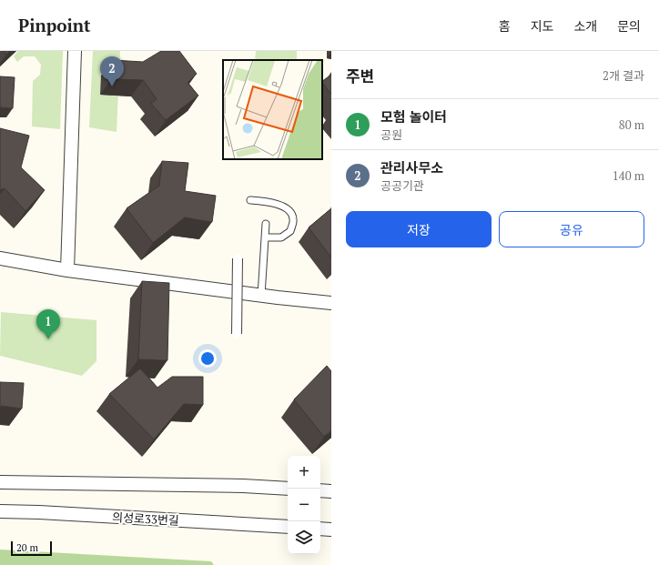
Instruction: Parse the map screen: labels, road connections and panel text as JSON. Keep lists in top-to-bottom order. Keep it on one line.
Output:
{"streets":{"street":["의성로33번길"]},"scale_bar":"20 m","page":{"header":"Pinpoint","nav":["홈","지도","소개","문의"],"heading":["주변","2개 결과"],"pins":["2","1"],"list":[{"mark":"1","name":"모험 놀이터","note":"공원","value":"80 m"},{"mark":"2","name":"관리사무소","note":"공공기관","value":"140 m"}],"buttons":["저장","공유"],"map_buttons":["+","−"],"scale":"20 m"}}
